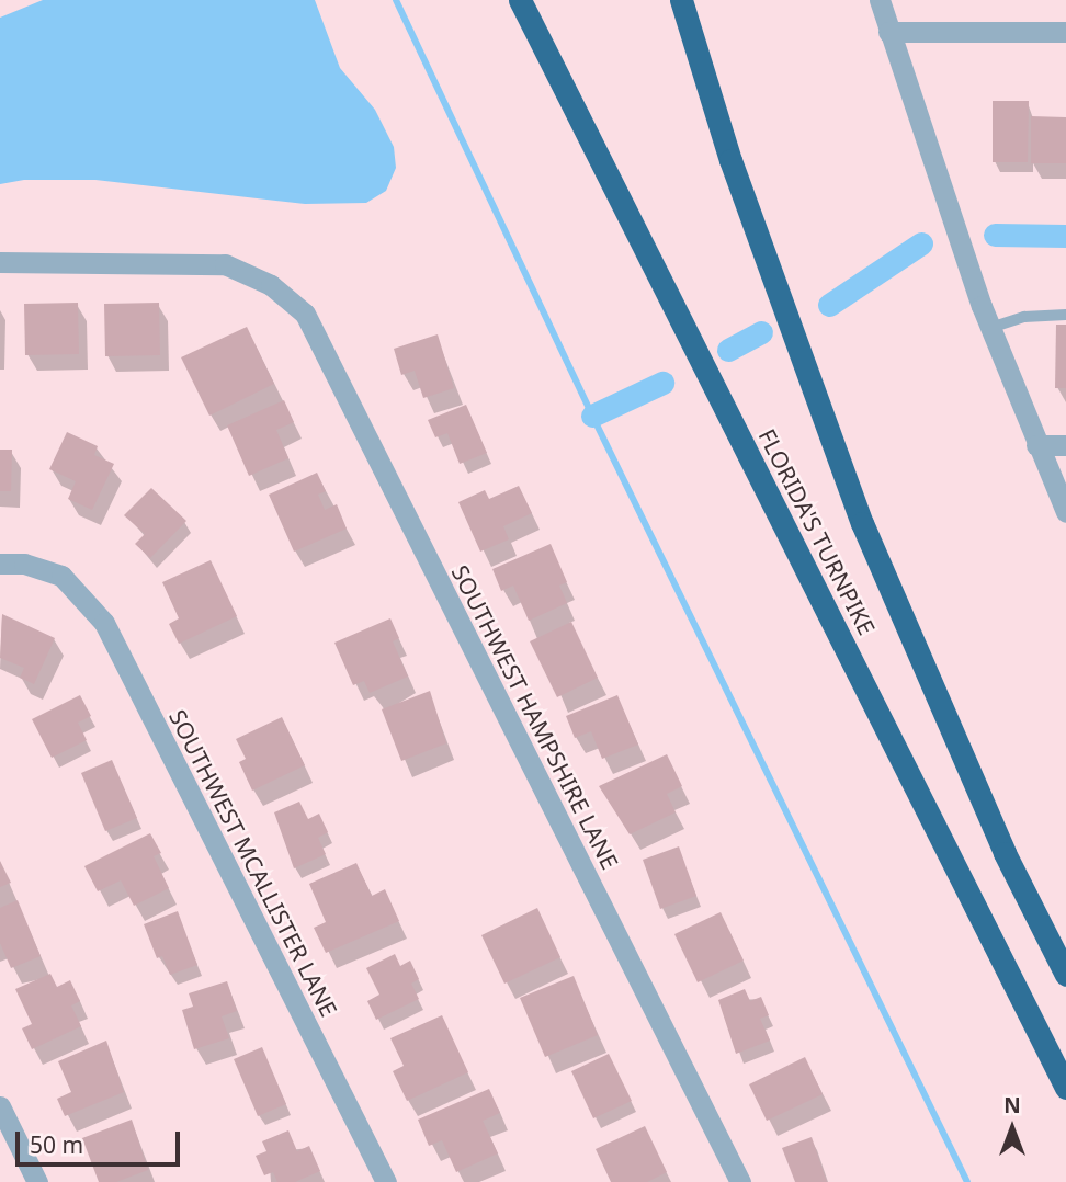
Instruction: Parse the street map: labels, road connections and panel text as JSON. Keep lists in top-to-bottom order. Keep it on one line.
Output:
{"streets":{"highway":["FLORIDA'S TURNPIKE"],"street":["SOUTHWEST HAMPSHIRE LANE","SOUTHWEST MCALLISTER LANE"]},"scale_bar":"50 m","north":"top"}
